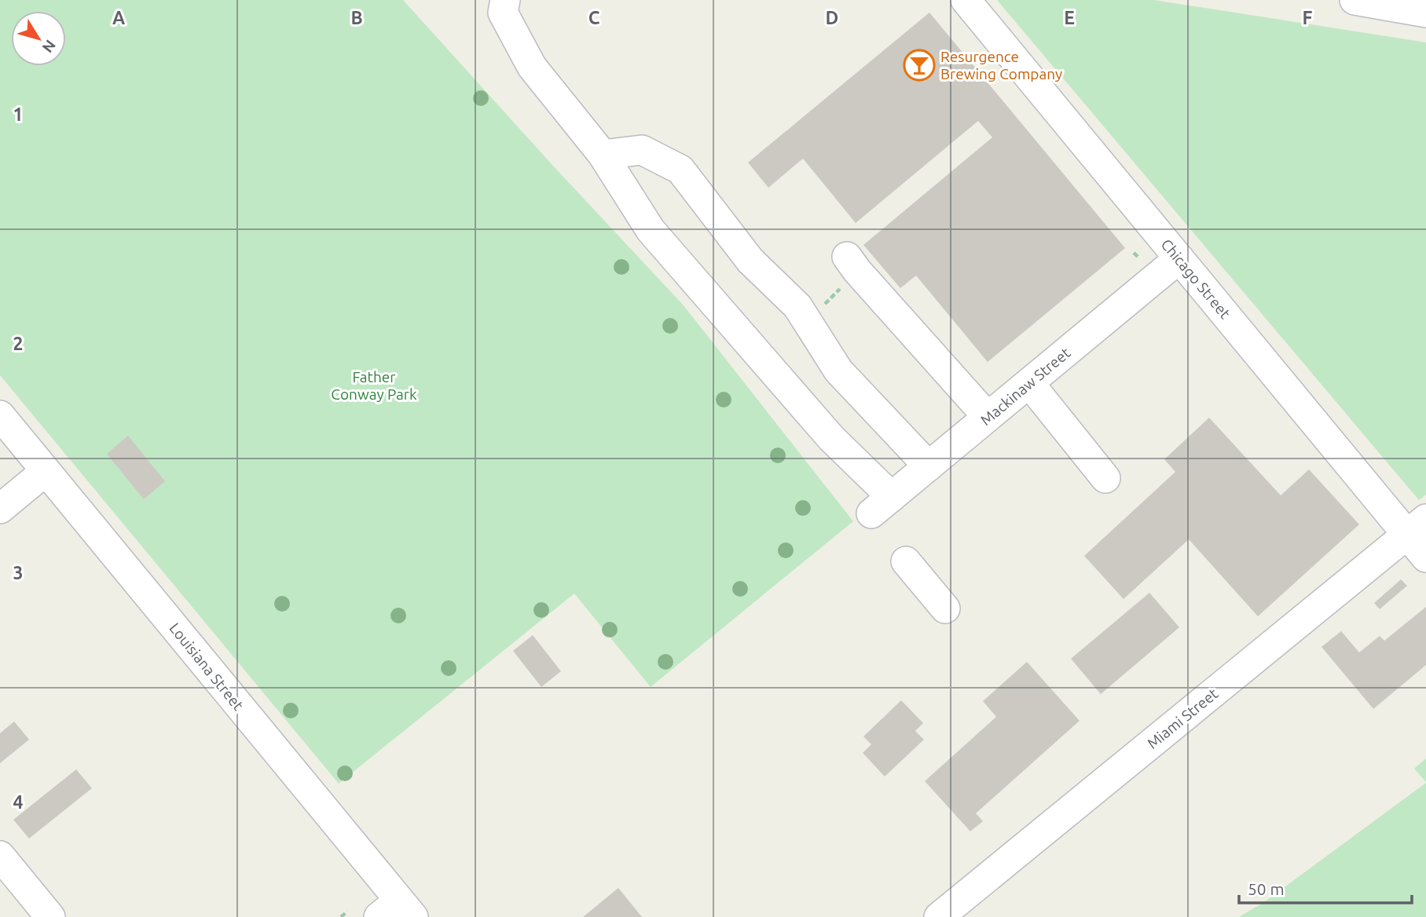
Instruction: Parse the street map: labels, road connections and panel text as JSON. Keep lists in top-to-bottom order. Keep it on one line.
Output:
{"streets":{"street":["Chicago Street","Mackinaw Street","Louisiana Street","Miami Street"]},"crossings":[["Chicago Street","Mackinaw Street"],["Chicago Street","Miami Street"]],"parks":["Father Conway Park"],"places":{"bar":["Resurgence Brewing Company"]},"scale_bar":"50 m","north":"bottom right","grid":{"columns":["A","B","C","D","E","F"],"rows":["1","2","3","4"]}}
